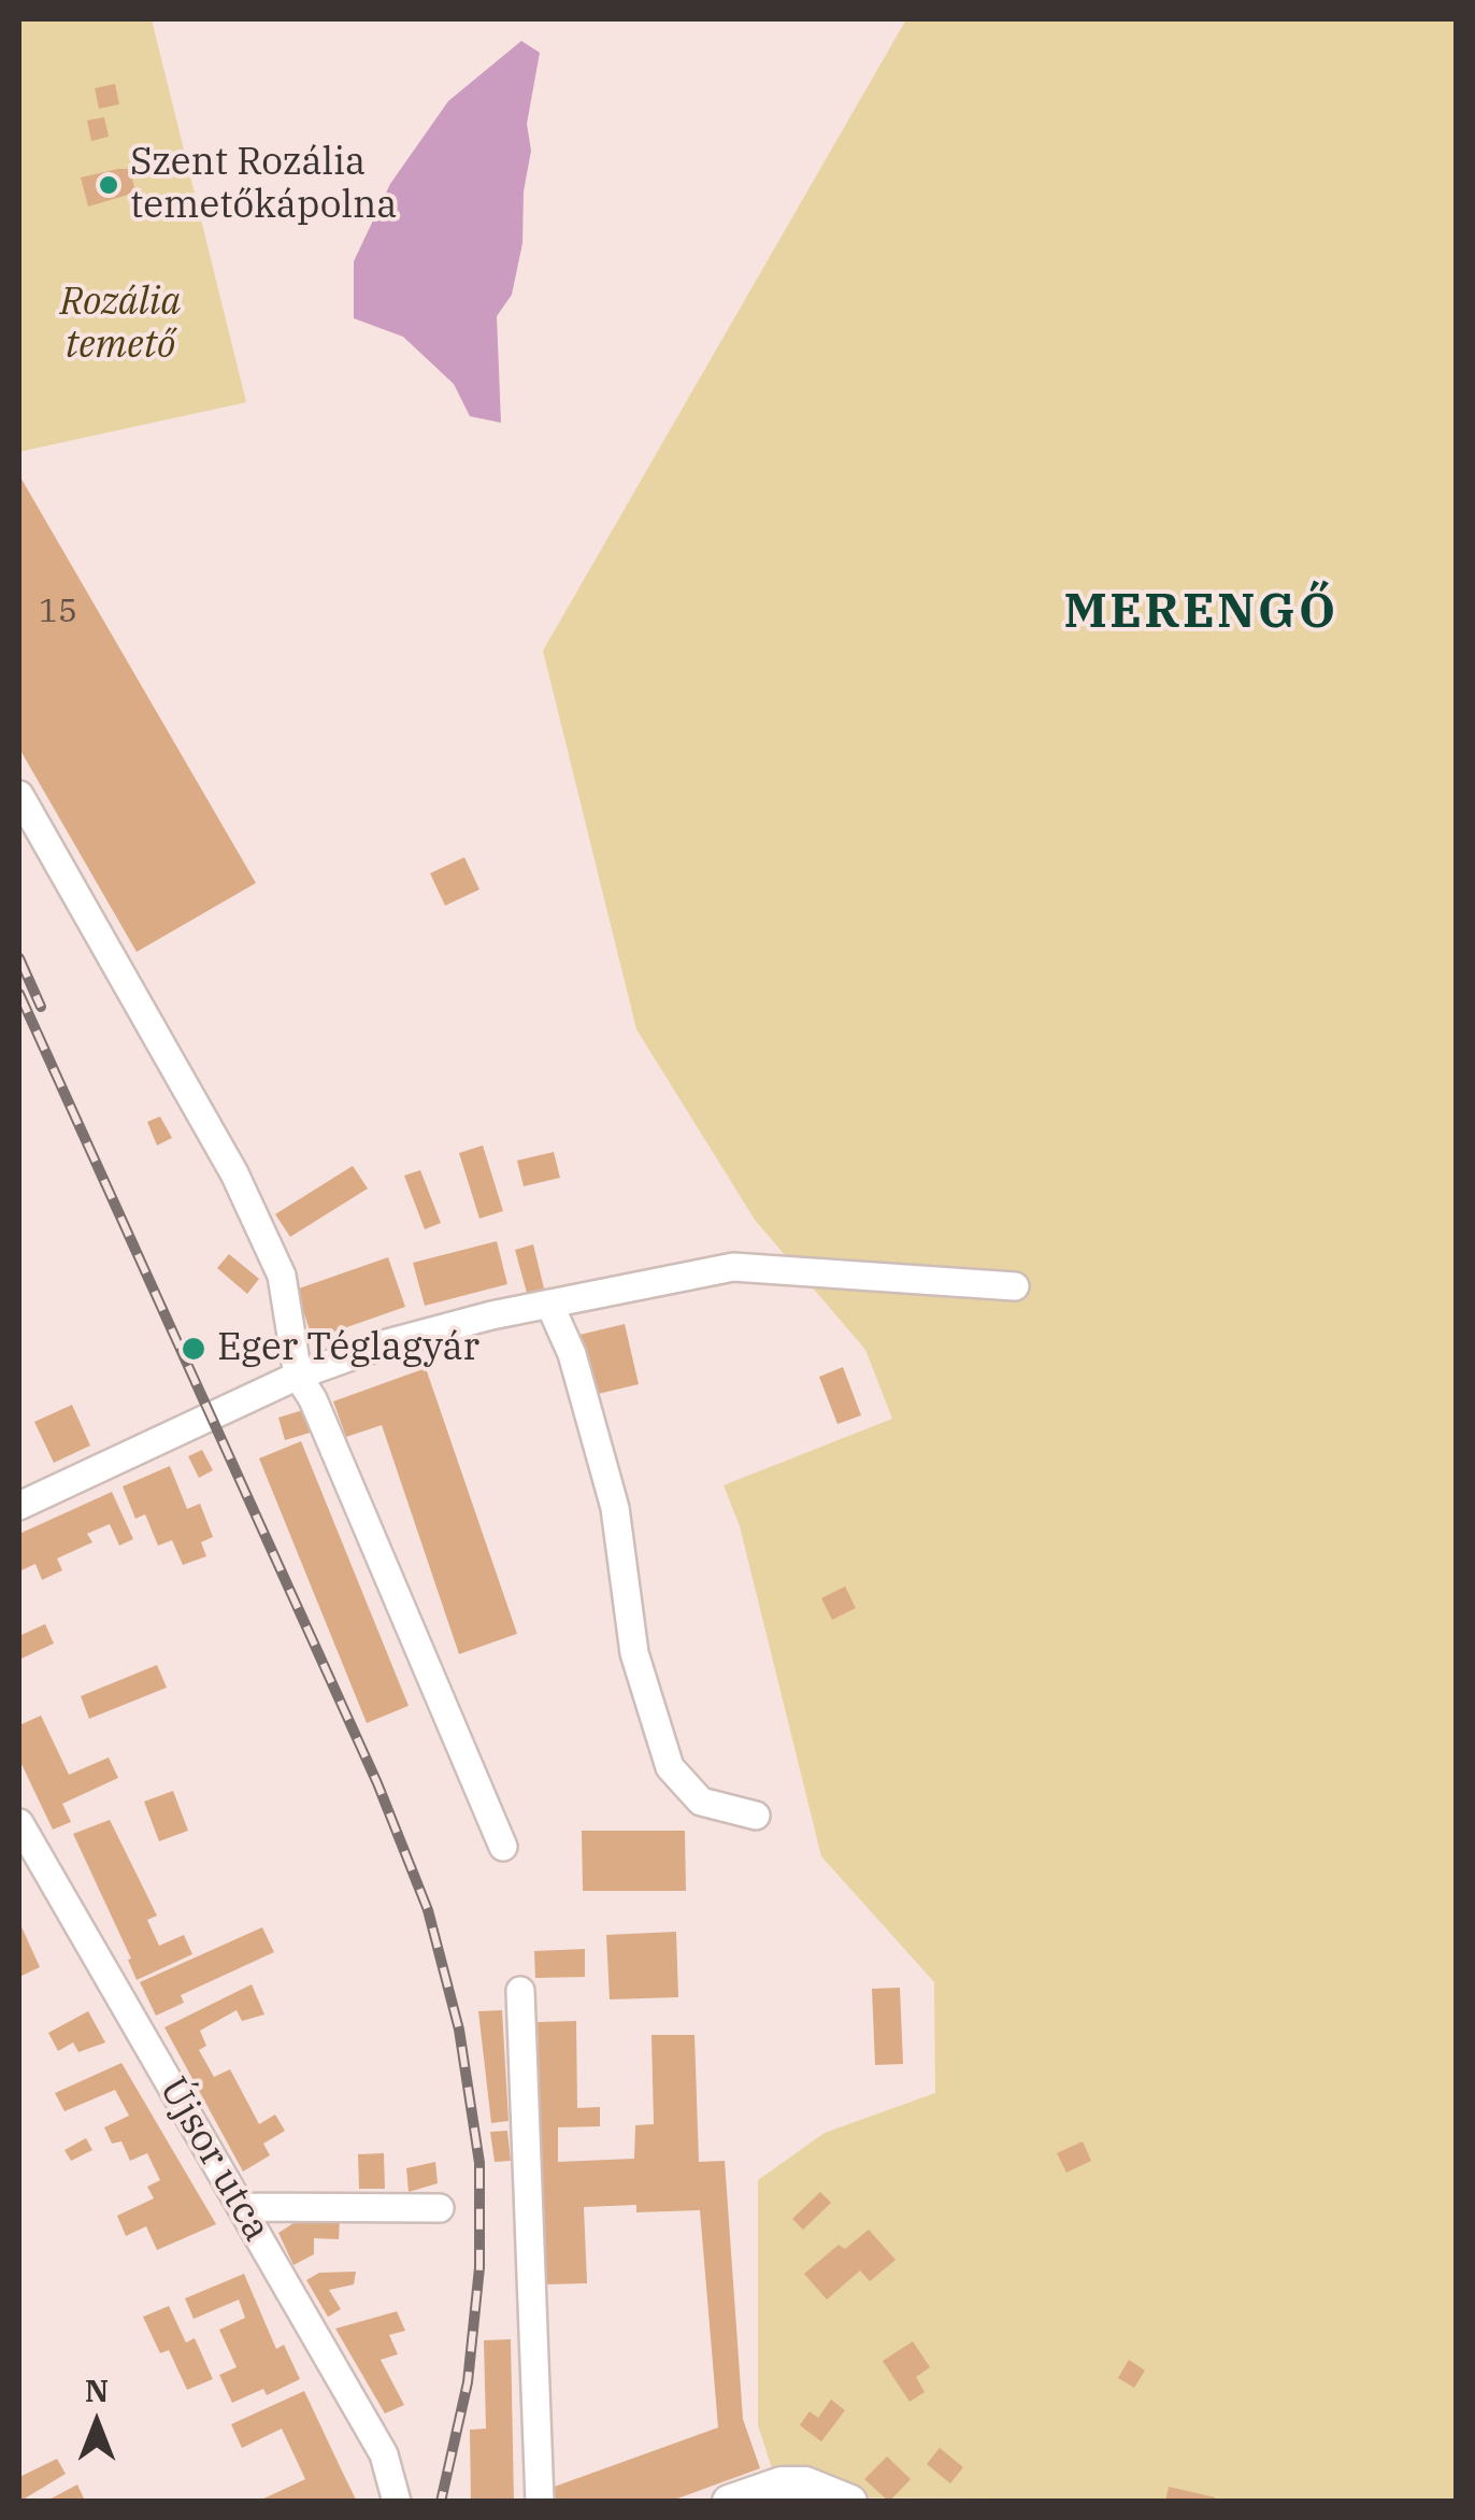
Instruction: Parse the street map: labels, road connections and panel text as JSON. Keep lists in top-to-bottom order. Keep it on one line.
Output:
{"streets":{"street":["Újsor utca"]},"districts":["MERENGŐ"],"parks":["Rozália temető"],"places":["Szent Rozália temetőkápolna","Eger Téglagyár"],"house_numbers":["15"],"north":"top"}
